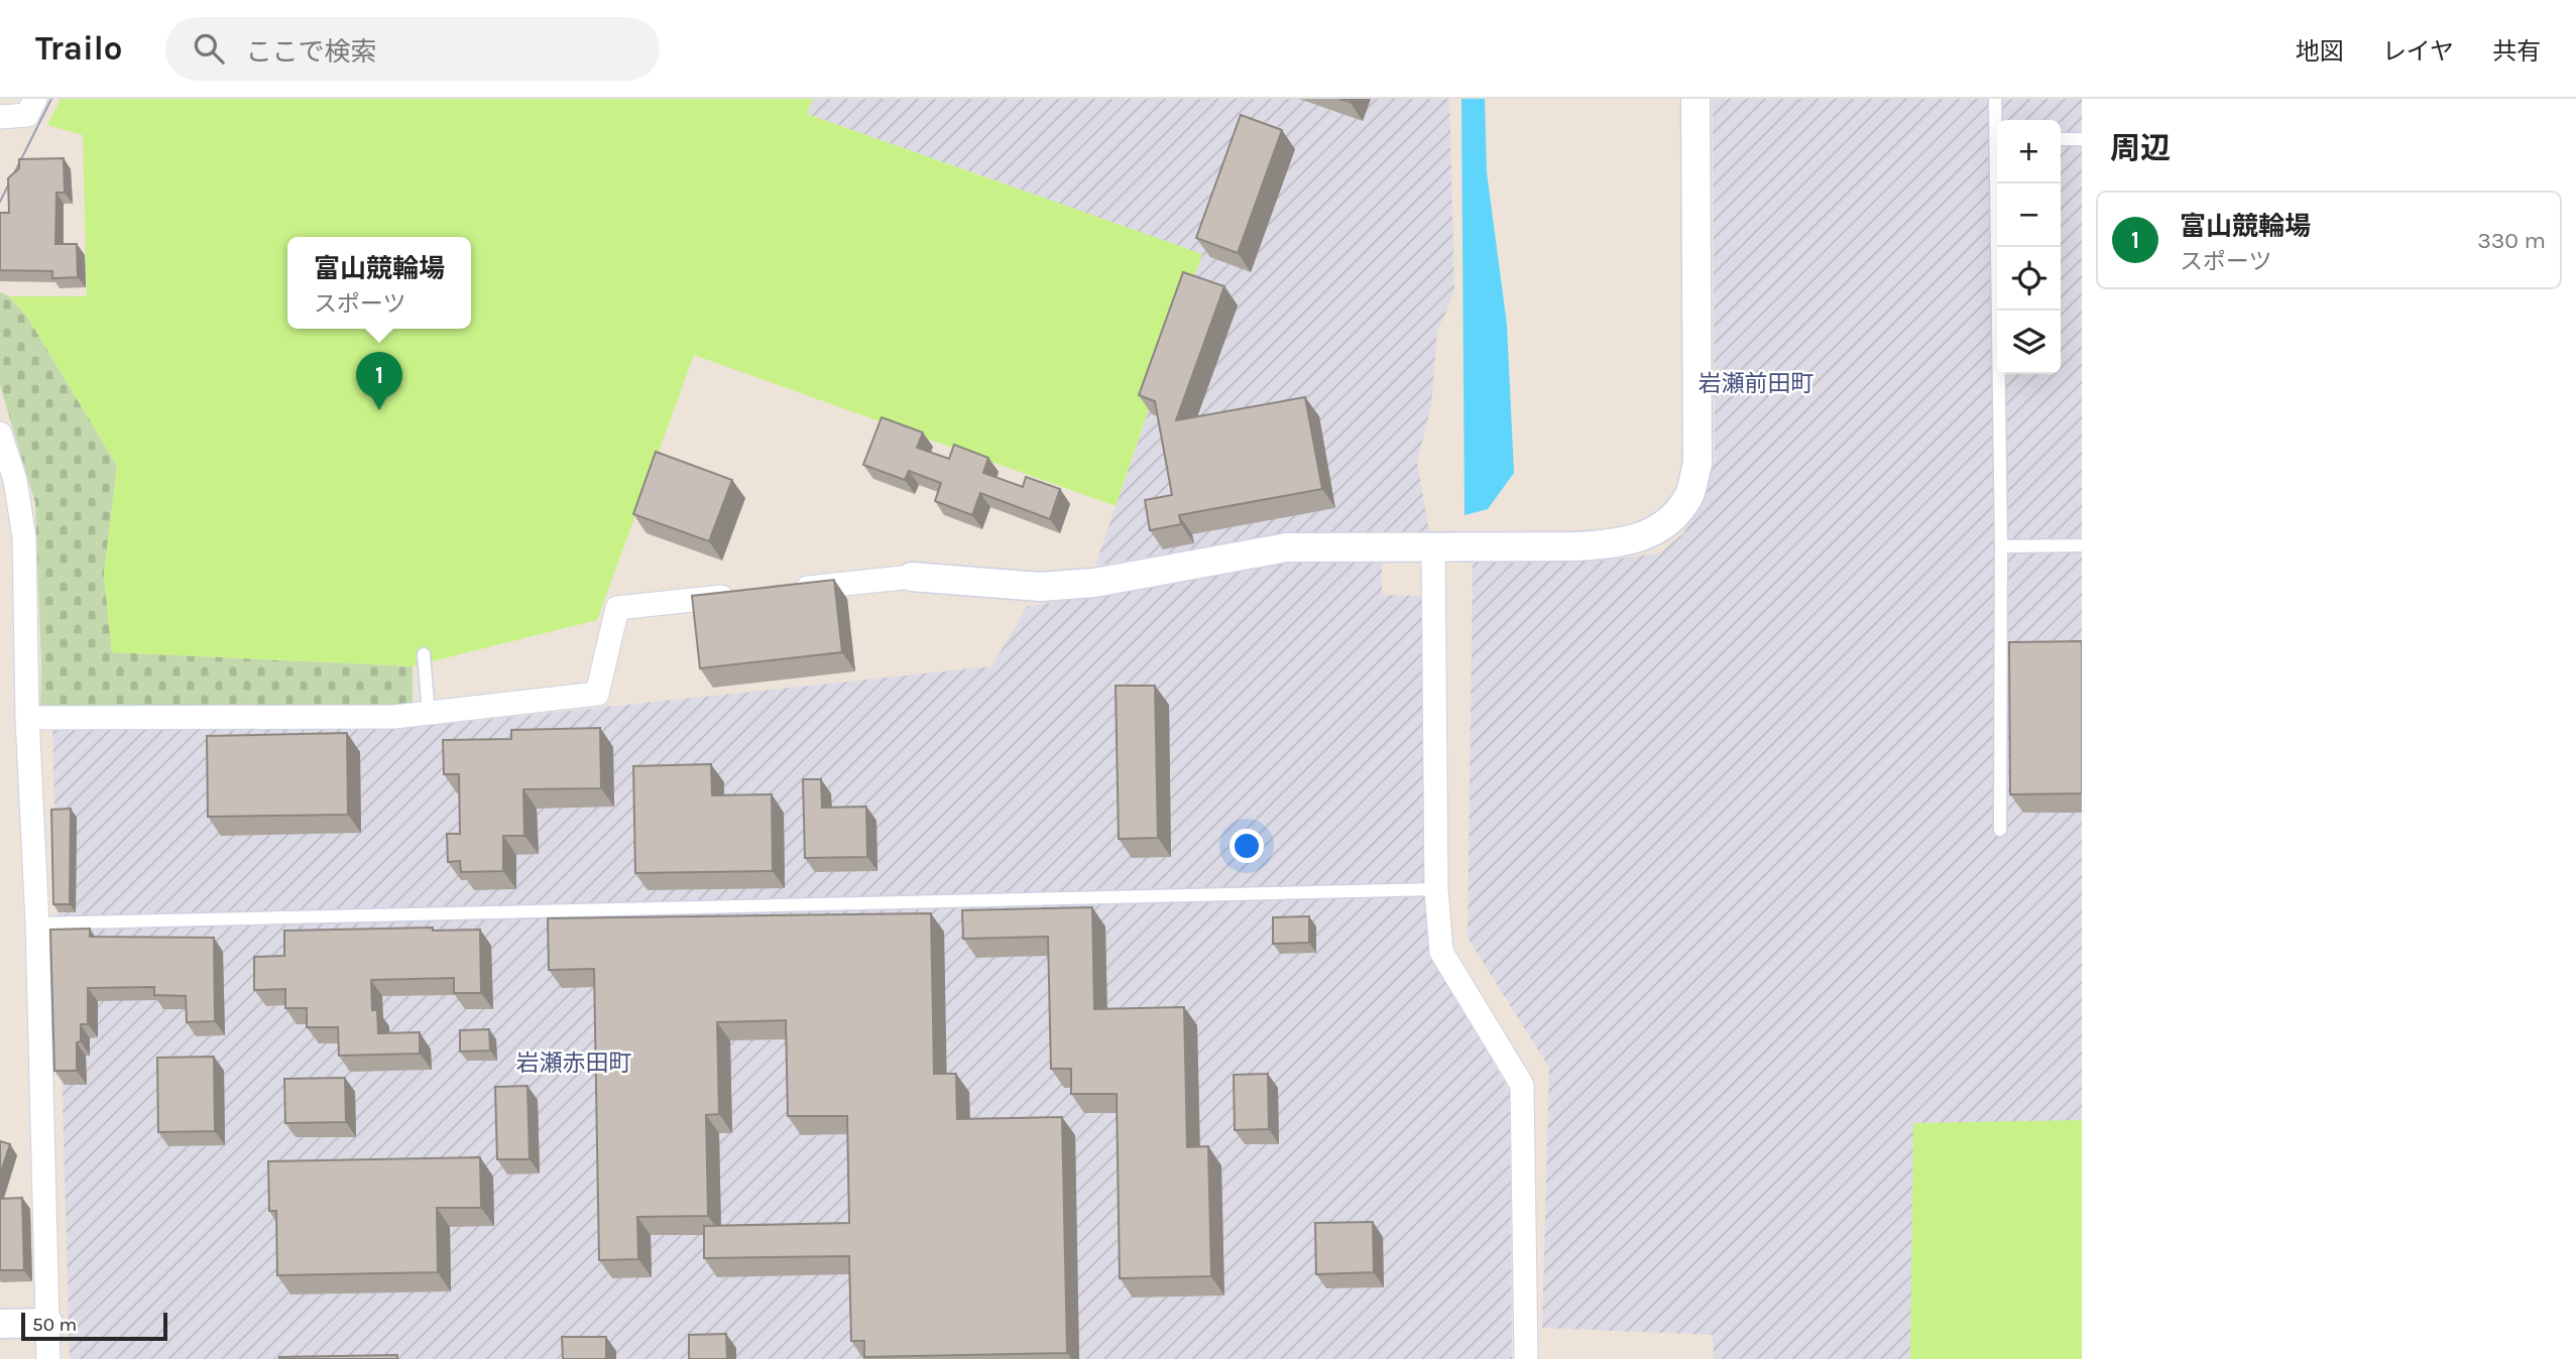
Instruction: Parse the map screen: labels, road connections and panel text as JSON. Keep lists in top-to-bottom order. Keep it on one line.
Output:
{"districts":["岩瀬前田町","岩瀬赤田町"],"scale_bar":"50 m","page":{"header":"Trailo","search":"ここで検索","nav":["地図","レイヤ","共有"],"heading":"周辺","map_buttons":["+","−"],"list":[{"mark":"1","name":"富山競輪場","note":"スポーツ","value":"330 m"}],"popup":["富山競輪場","スポーツ"],"pins":"1","scale":"50 m"}}
